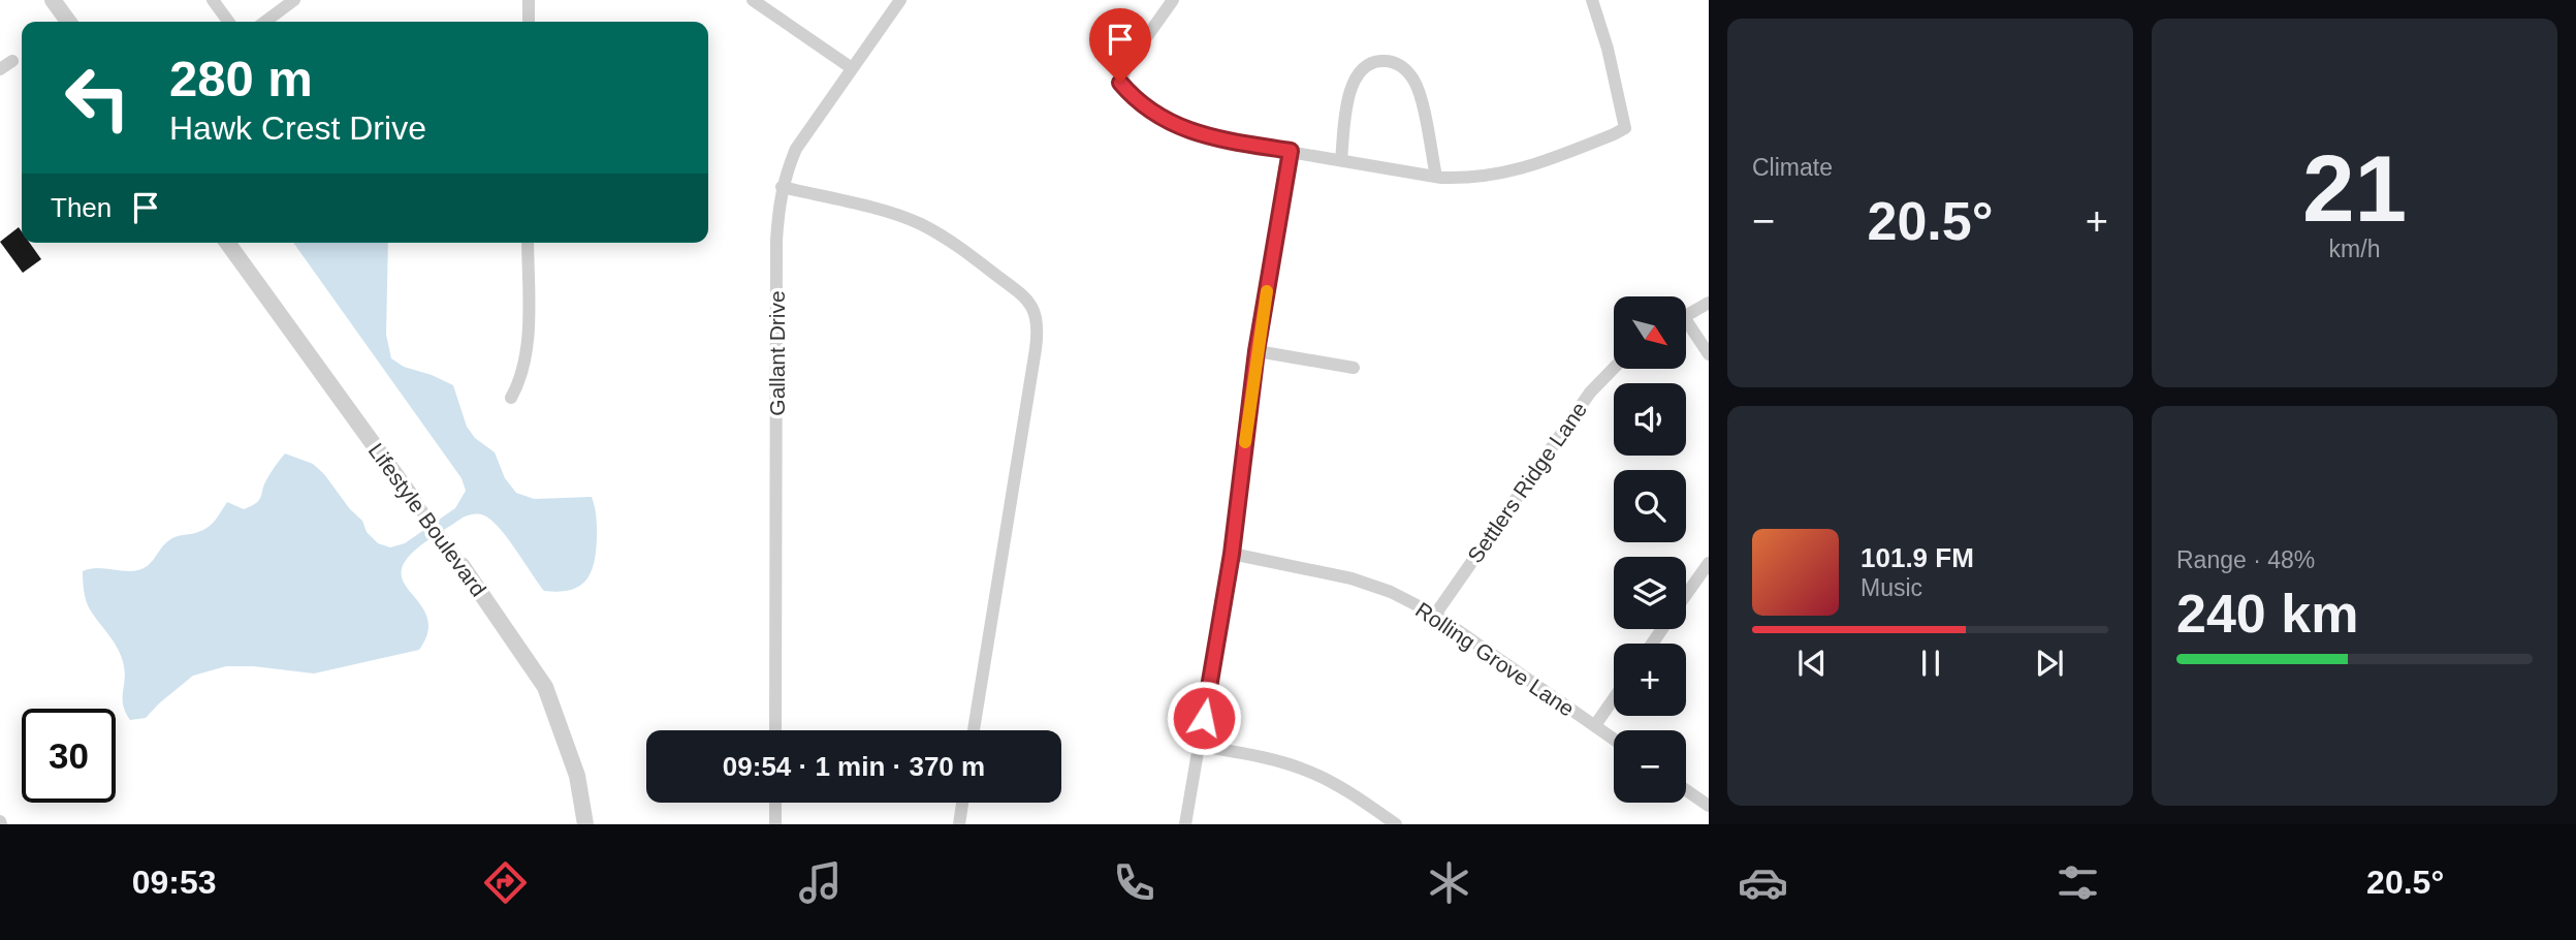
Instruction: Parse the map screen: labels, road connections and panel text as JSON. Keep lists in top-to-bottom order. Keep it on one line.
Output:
{"streets":{"street":["Gallant Drive","Settlers Ridge Lane","Lifestyle Boulevard","Rolling Grove Lane"]},"crossings":[["Settlers Ridge Lane","Rolling Grove Lane"]],"north":"bottom right","page":{"tile":["Climate",["21","km/h"],["Range · 48%","240 km"]],"turn":["280 m","Hawk Crest Drive"],"then":"Then","heat":["−","20.5°","+"],"map_buttons":["+","−"],"song":["101.9 FM","Music"],"limit":"30","trip":"09:54 · 1 min · 370 m","tabs":["09:53","20.5°"]}}
